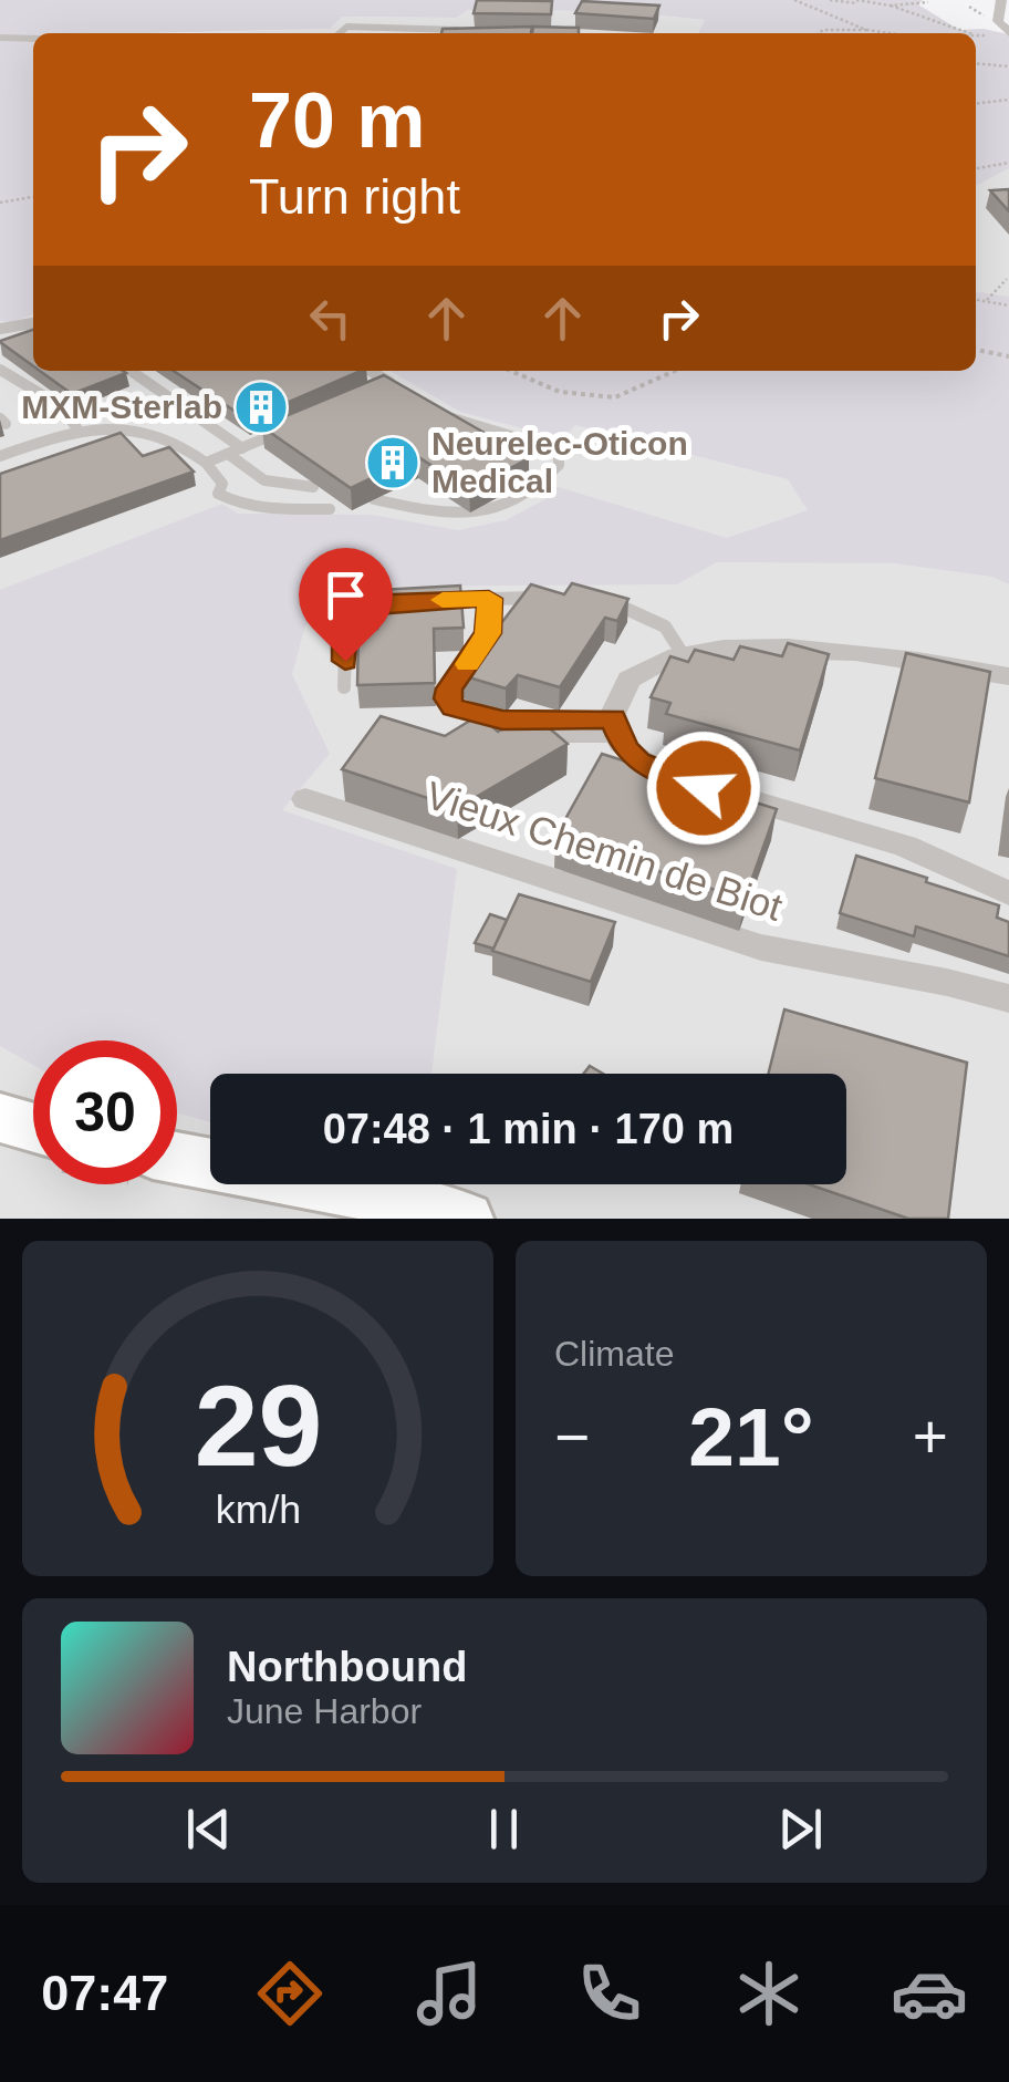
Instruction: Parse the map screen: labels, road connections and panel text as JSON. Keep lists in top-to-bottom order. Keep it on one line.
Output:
{"streets":{"street":["Vieux Chemin de Biot"]},"places":{"building":["MXM-Sterlab","Neurelec-Oticon Medical"]},"page":{"turn":["70 m","Turn right"],"limit":"30","trip":"07:48 · 1 min · 170 m","tile":"Climate","heat":["−","21°","+"],"song":["Northbound","June Harbor"],"tabs":"07:47","gauge":["29","km/h"]}}
